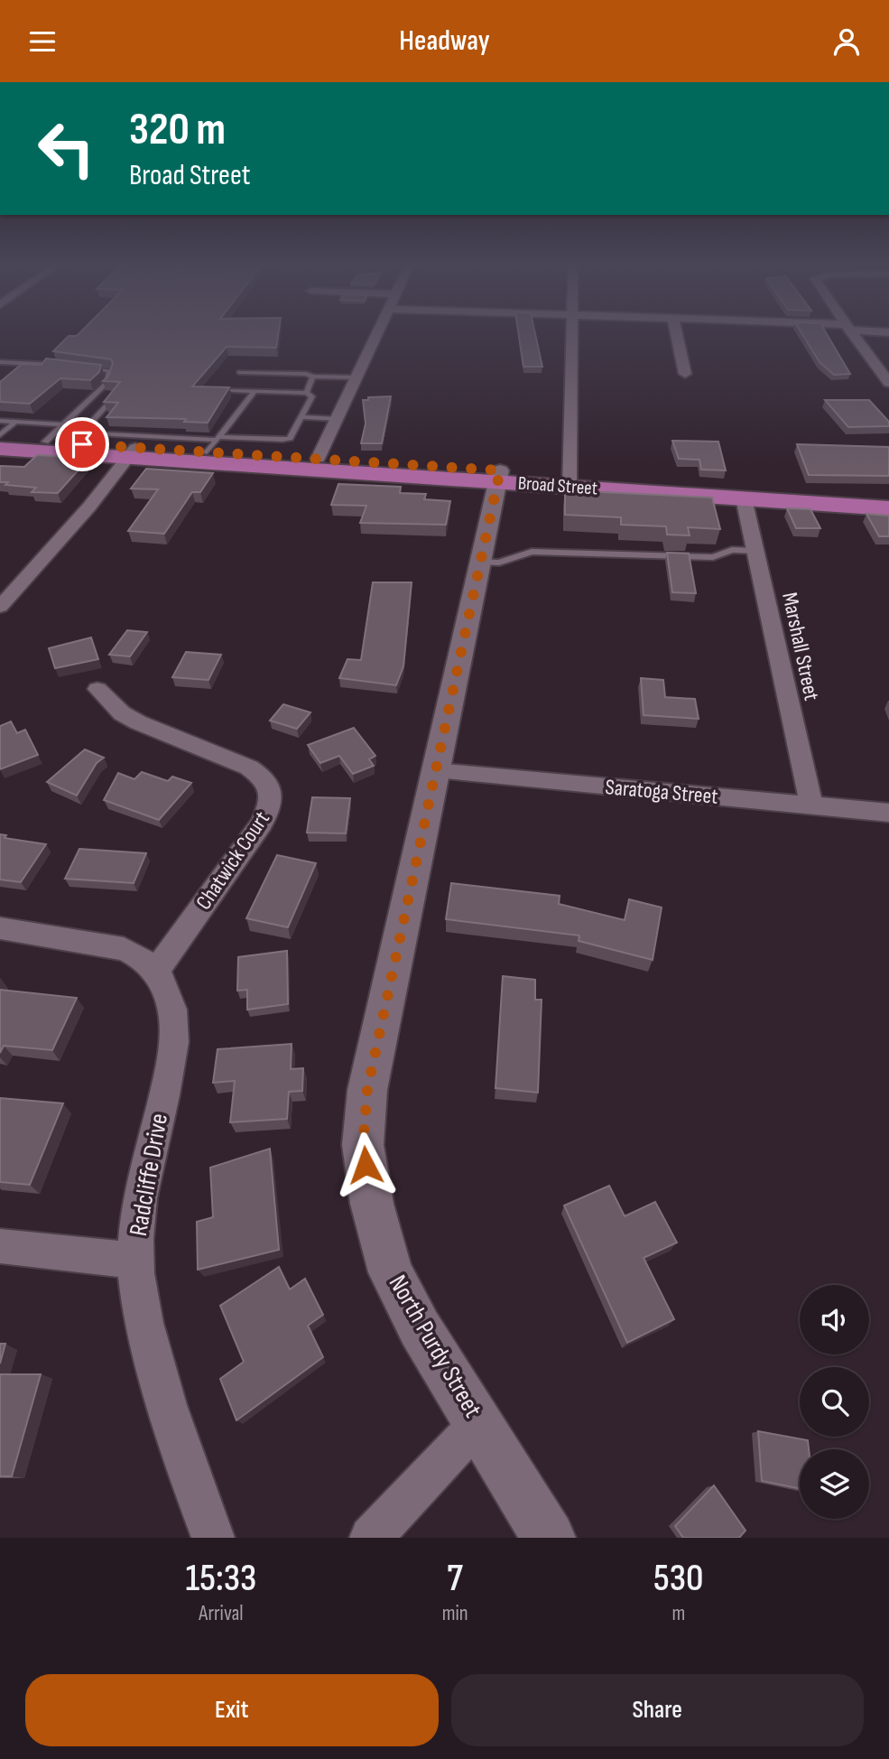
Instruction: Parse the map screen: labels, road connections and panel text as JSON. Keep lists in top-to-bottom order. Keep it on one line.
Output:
{"streets":{"main road":["Broad Street"],"street":["Marshall Street","Saratoga Street","Chatwick Court","Radcliffe Drive","North Purdy Street"]},"crossings":[["Broad Street","Marshall Street"],["Broad Street","North Purdy Street"],["Marshall Street","Saratoga Street"],["Saratoga Street","North Purdy Street"],["Chatwick Court","Radcliffe Drive"]],"page":{"header":"Headway","turn":["320 m","Broad Street"],"eta":["15:33","Arrival","7","min","530","m"],"buttons":["Exit","Share"]}}
